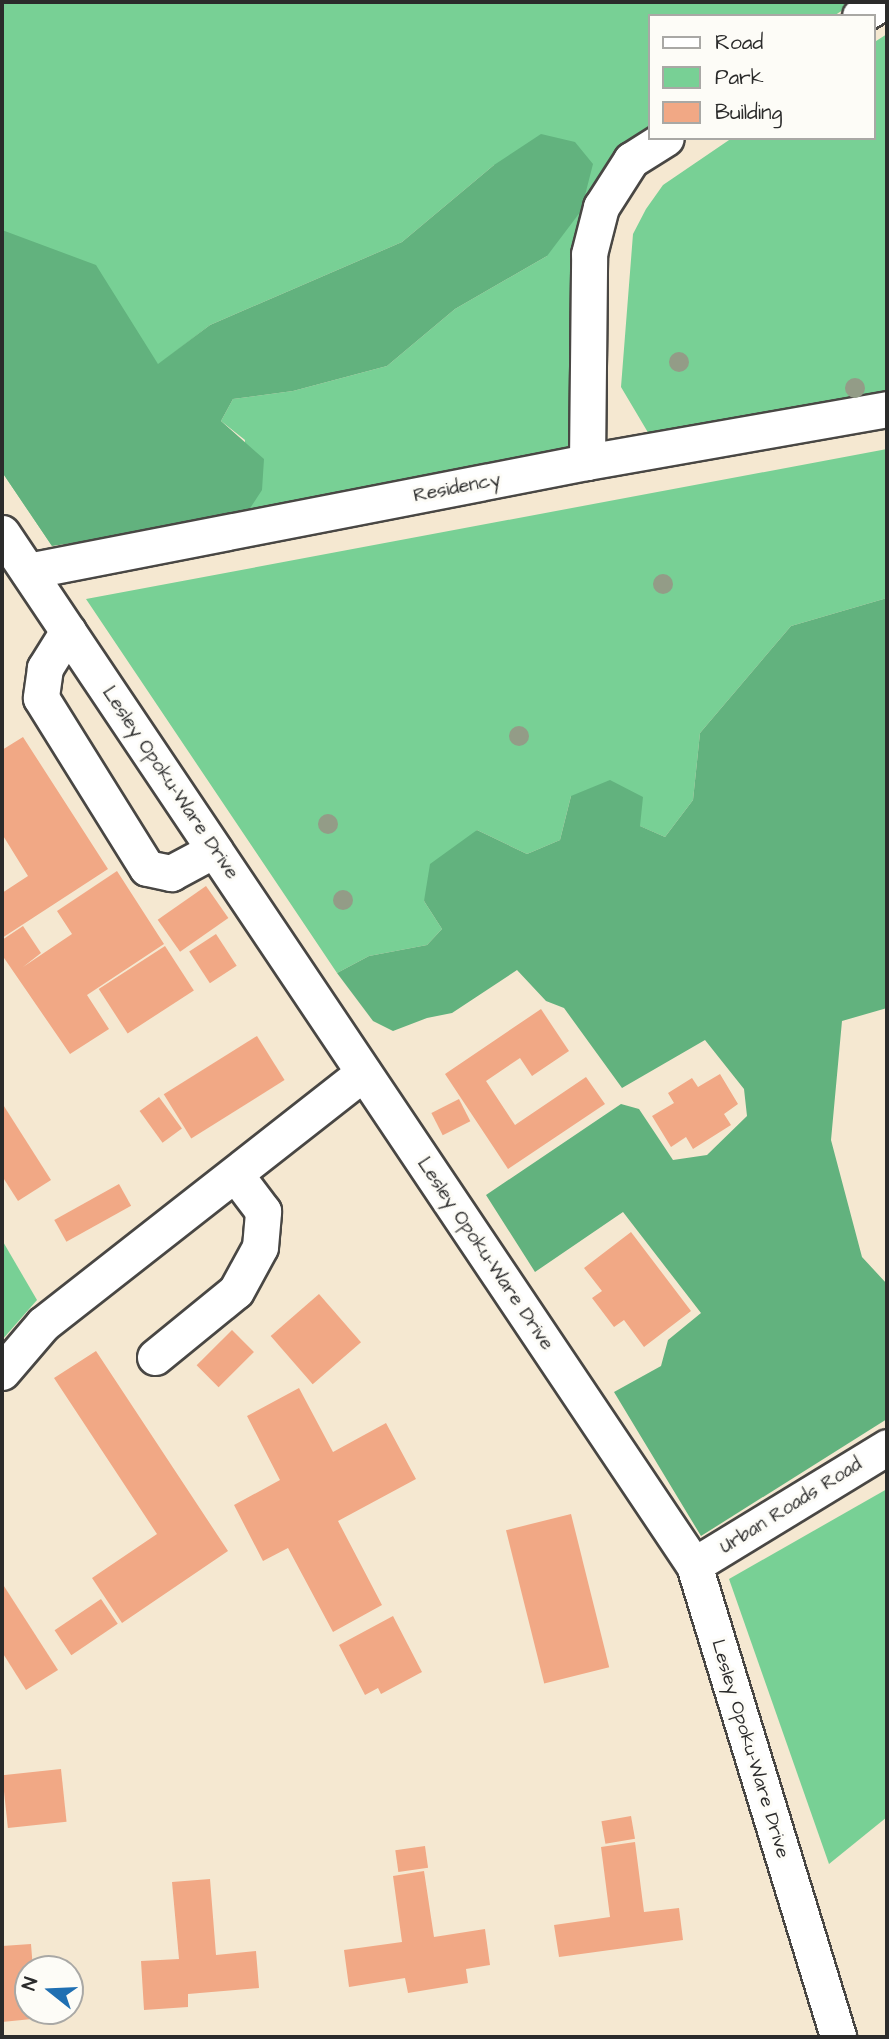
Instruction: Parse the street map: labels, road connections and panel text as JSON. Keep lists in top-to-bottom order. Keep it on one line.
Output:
{"streets":{"street":["Residency","Lesley Opoku-Ware Drive","Urban Roads Road"]},"crossings":[["Residency","Lesley Opoku-Ware Drive"],["Lesley Opoku-Ware Drive","Urban Roads Road"]],"legend":["Road","Park","Building"],"north":"left"}
